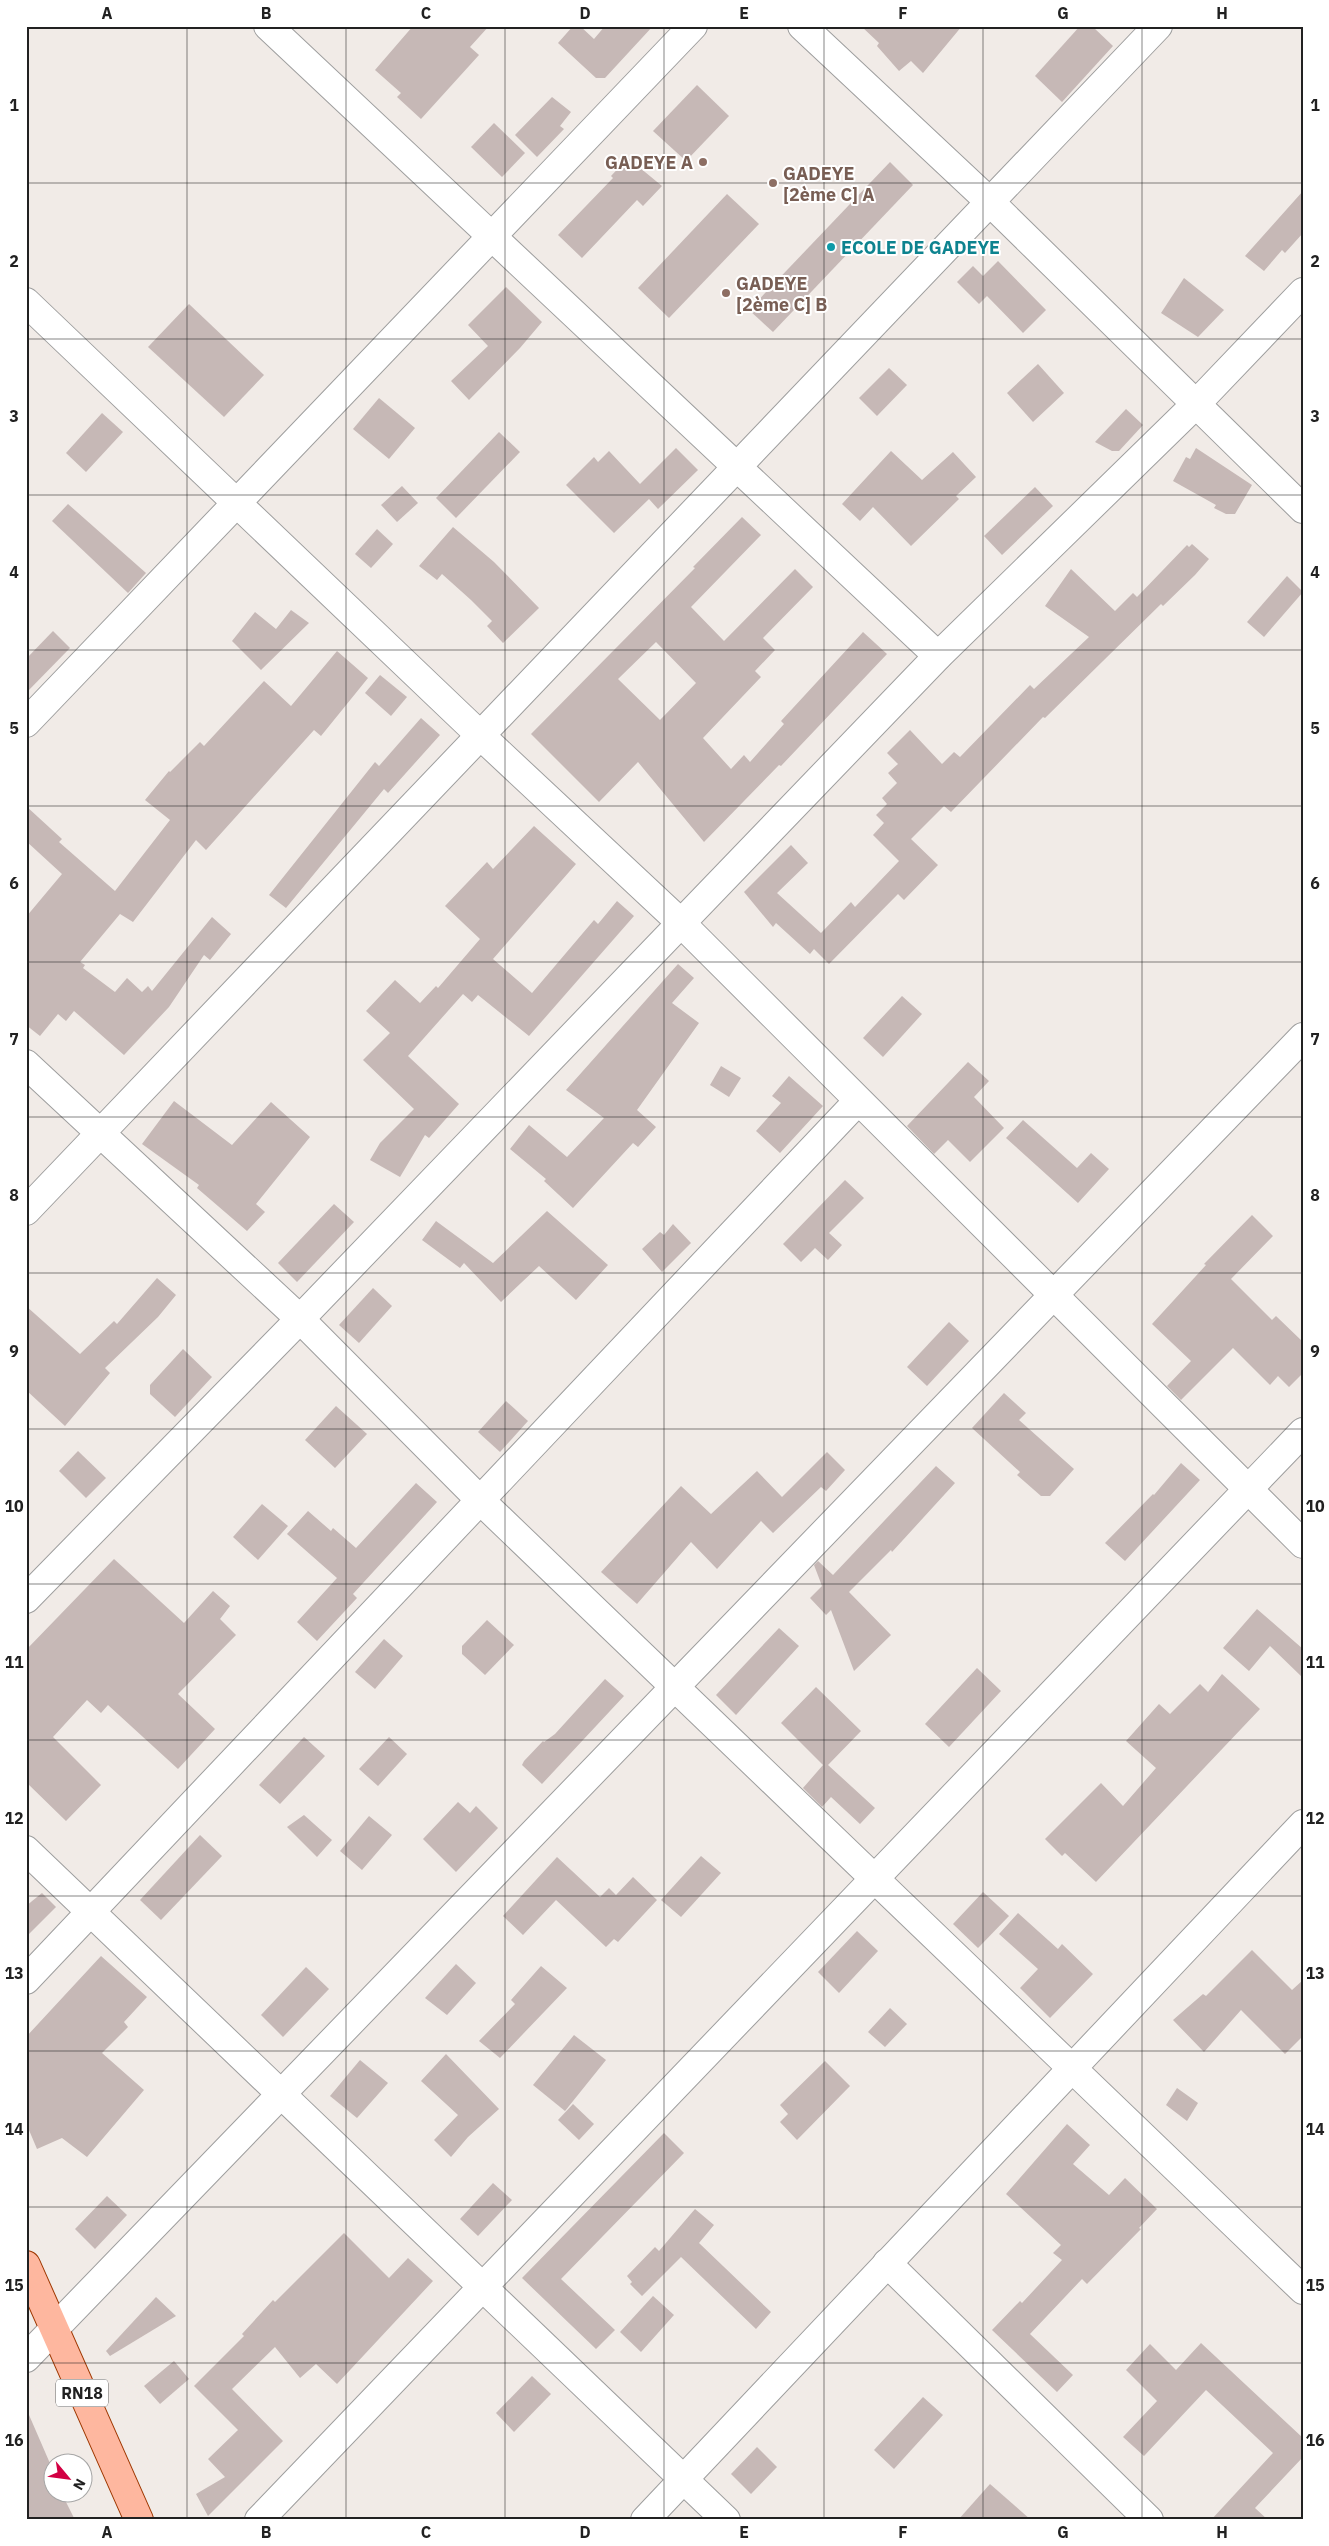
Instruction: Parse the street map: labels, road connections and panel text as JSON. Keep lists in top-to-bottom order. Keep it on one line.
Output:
{"streets":{"main road":["RN18"]},"places":["GADEYE A","GADEYE [2ème C] A","ECOLE DE GADEYE","GADEYE [2ème C] B"],"north":"bottom right","grid":{"columns":["A","B","C","D","E","F","G","H"],"rows":["1","2","3","4","5","6","7","8","9","10","11","12","13","14","15","16"]}}
